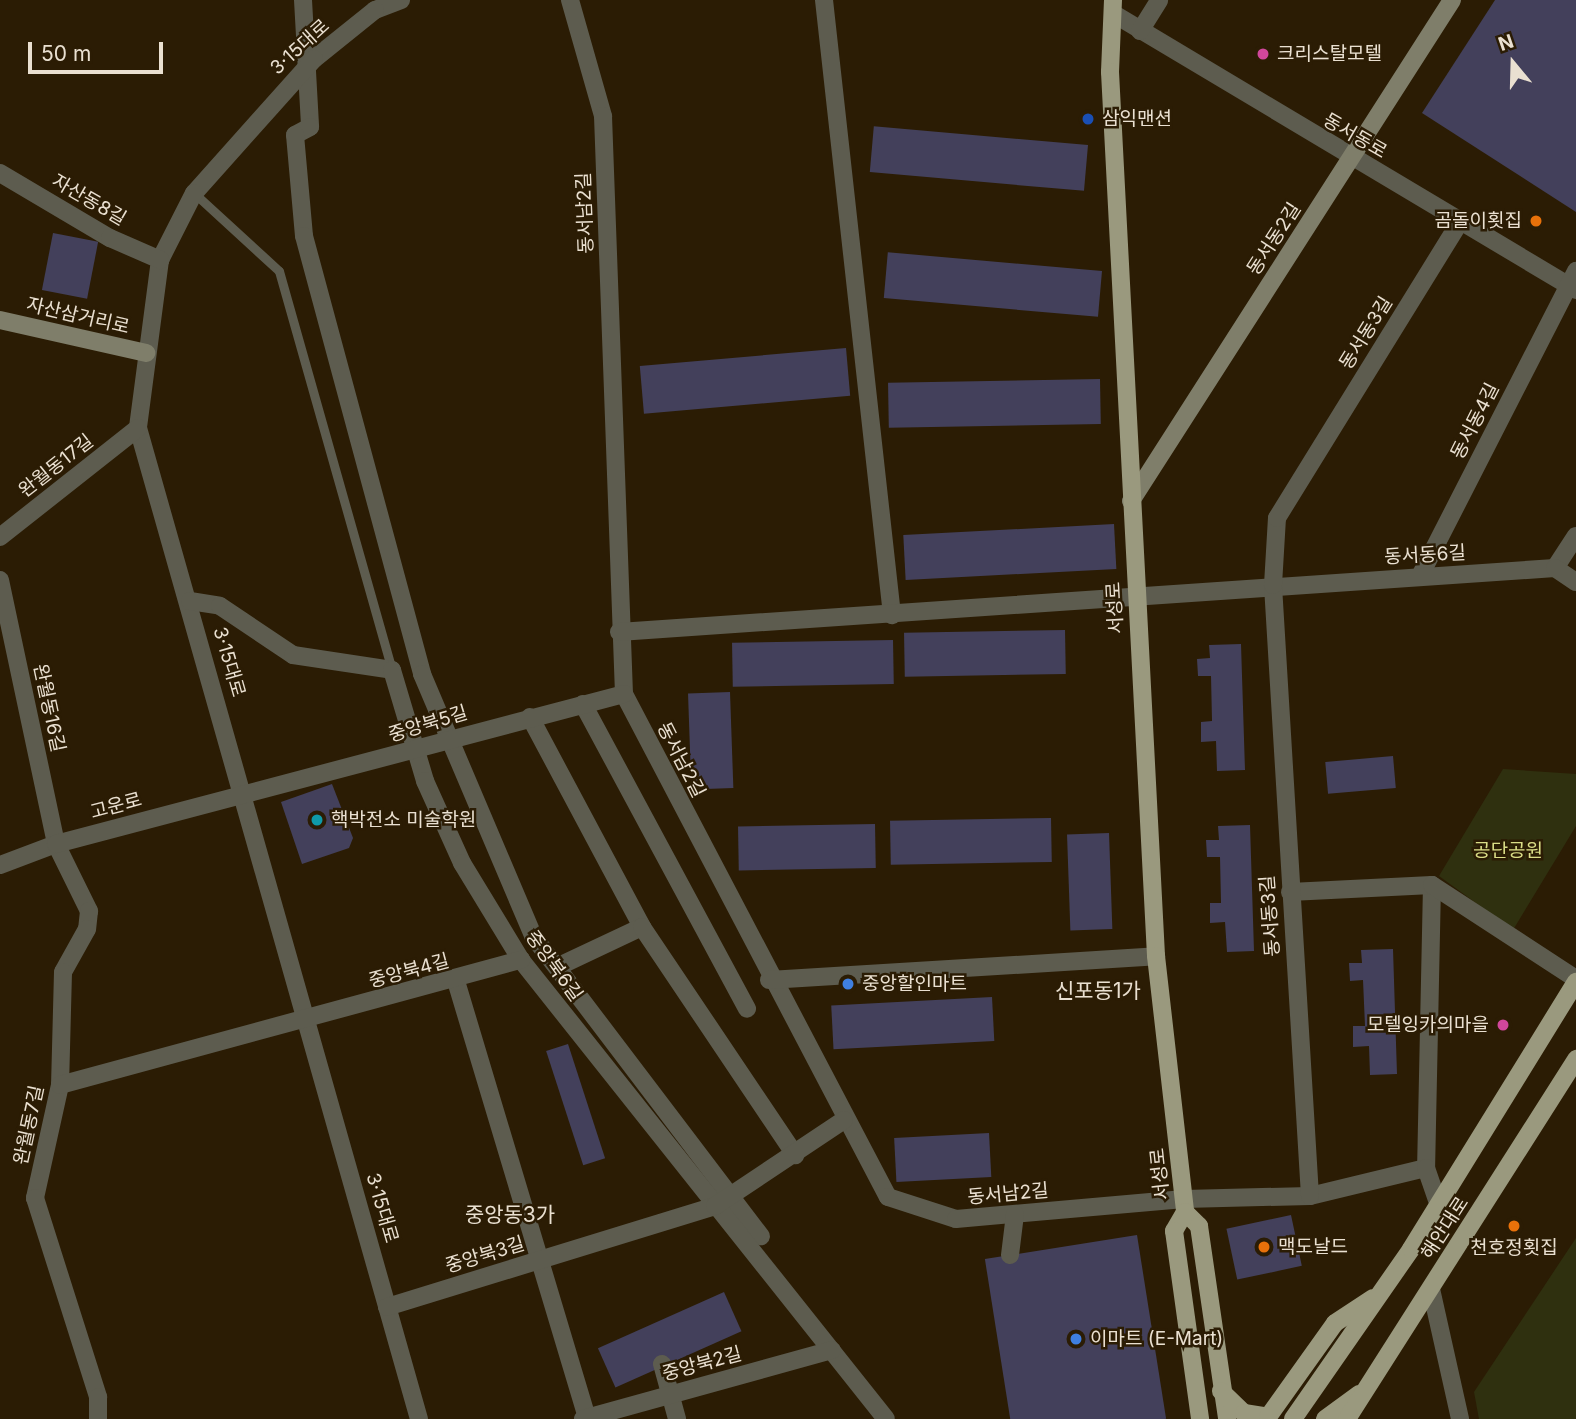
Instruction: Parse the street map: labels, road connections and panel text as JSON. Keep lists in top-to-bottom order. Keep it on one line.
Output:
{"streets":{"main road":["동서동2길","자산삼거리로","서성로","해안대로"],"street":["3·15대로","동서동로","자산동8길","동서남2길","동서동3길","동서동4길","완월동17길","동서동6길","완월동16길","중앙북5길","고운로","중앙북6길","중앙북4길","완월동7길","중앙북3길","중앙북2길"]},"crossings":[["3·15대로","자산동8길"],["3·15대로","자산삼거리로"],["3·15대로","완월동17길"],["3·15대로","중앙북5길"],["3·15대로","고운로"],["3·15대로","중앙북4길"],["3·15대로","중앙북3길"],["동서동로","동서동2길"],["동서동로","동서동3길"],["동서동로","동서동4길"],["동서동로","서성로"],["동서남2길","동서동6길"],["동서남2길","서성로"],["동서남2길","중앙북5길"],["동서남2길","중앙북3길"],["동서동2길","서성로"],["동서동3길","동서동6길"],["동서동4길","동서동6길"],["동서동6길","서성로"],["완월동16길","고운로"],["완월동16길","완월동7길"],["중앙북5길","고운로"],["중앙북5길","중앙북6길"],["고운로","완월동7길"],["중앙북6길","중앙북4길"],["중앙북6길","중앙북3길"],["중앙북6길","중앙북2길"],["중앙북4길","완월동7길"]],"districts":["신포동1가","중앙동3가"],"parks":["공단공원"],"places":["크리스탈모텔","삼익맨션","곰돌이횟집","핵박전소 미술학원","중앙할인마트","모텔잉카의마을","천호정횟집","맥도날드","이마트 (E-Mart)"],"scale_bar":"50 m","north":"top"}
